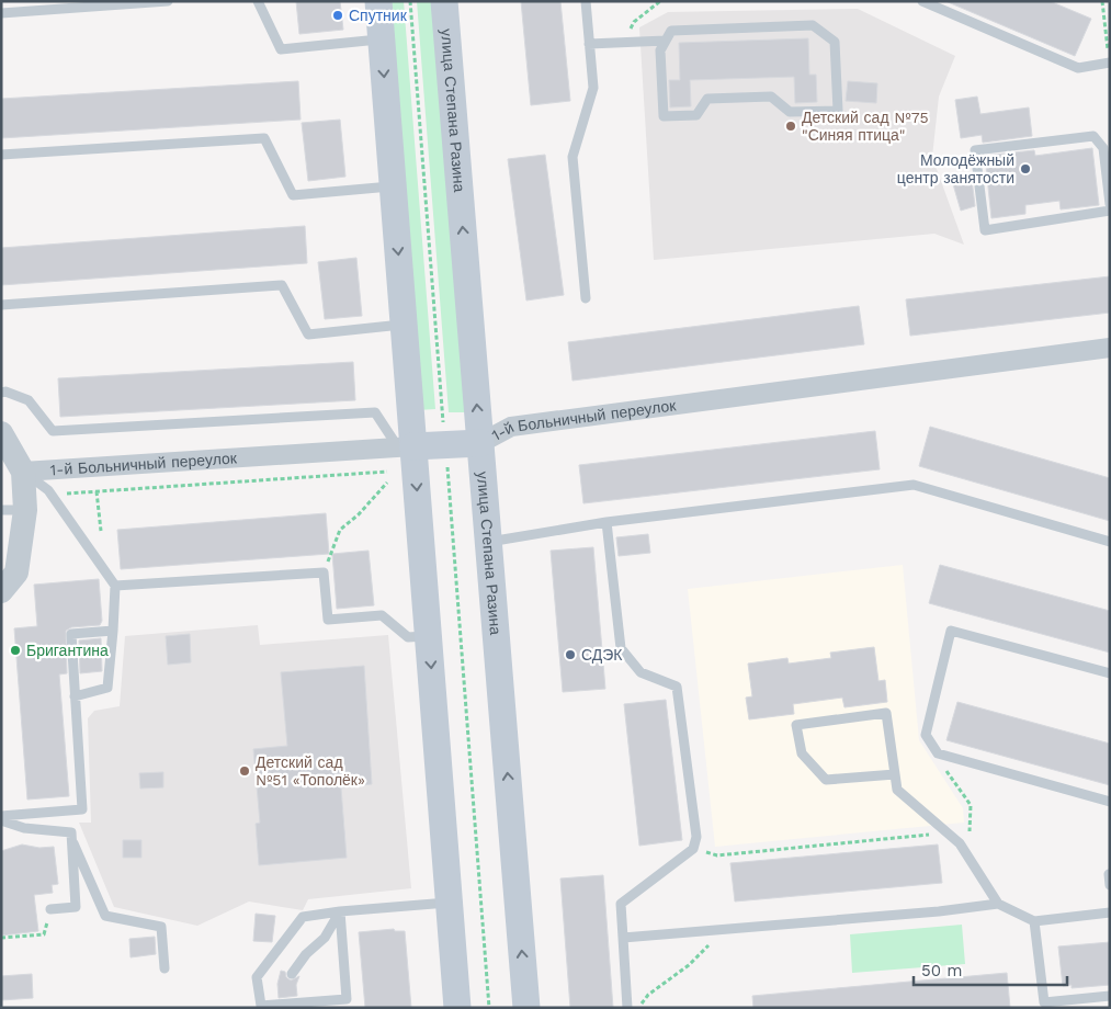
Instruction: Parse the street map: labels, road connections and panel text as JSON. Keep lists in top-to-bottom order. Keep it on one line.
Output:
{"streets":{"main road":["улица Степана Разина","1-й Больничный переулок"]},"crossings":[["улица Степана Разина","1-й Больничный переулок"]],"places":["Спутник","Детский сад №75 \"Синяя птица\"","Молодёжный центр занятости","Бригантина","СДЭК","Детский сад №51 «Тополёк»"],"scale_bar":"50 m"}
